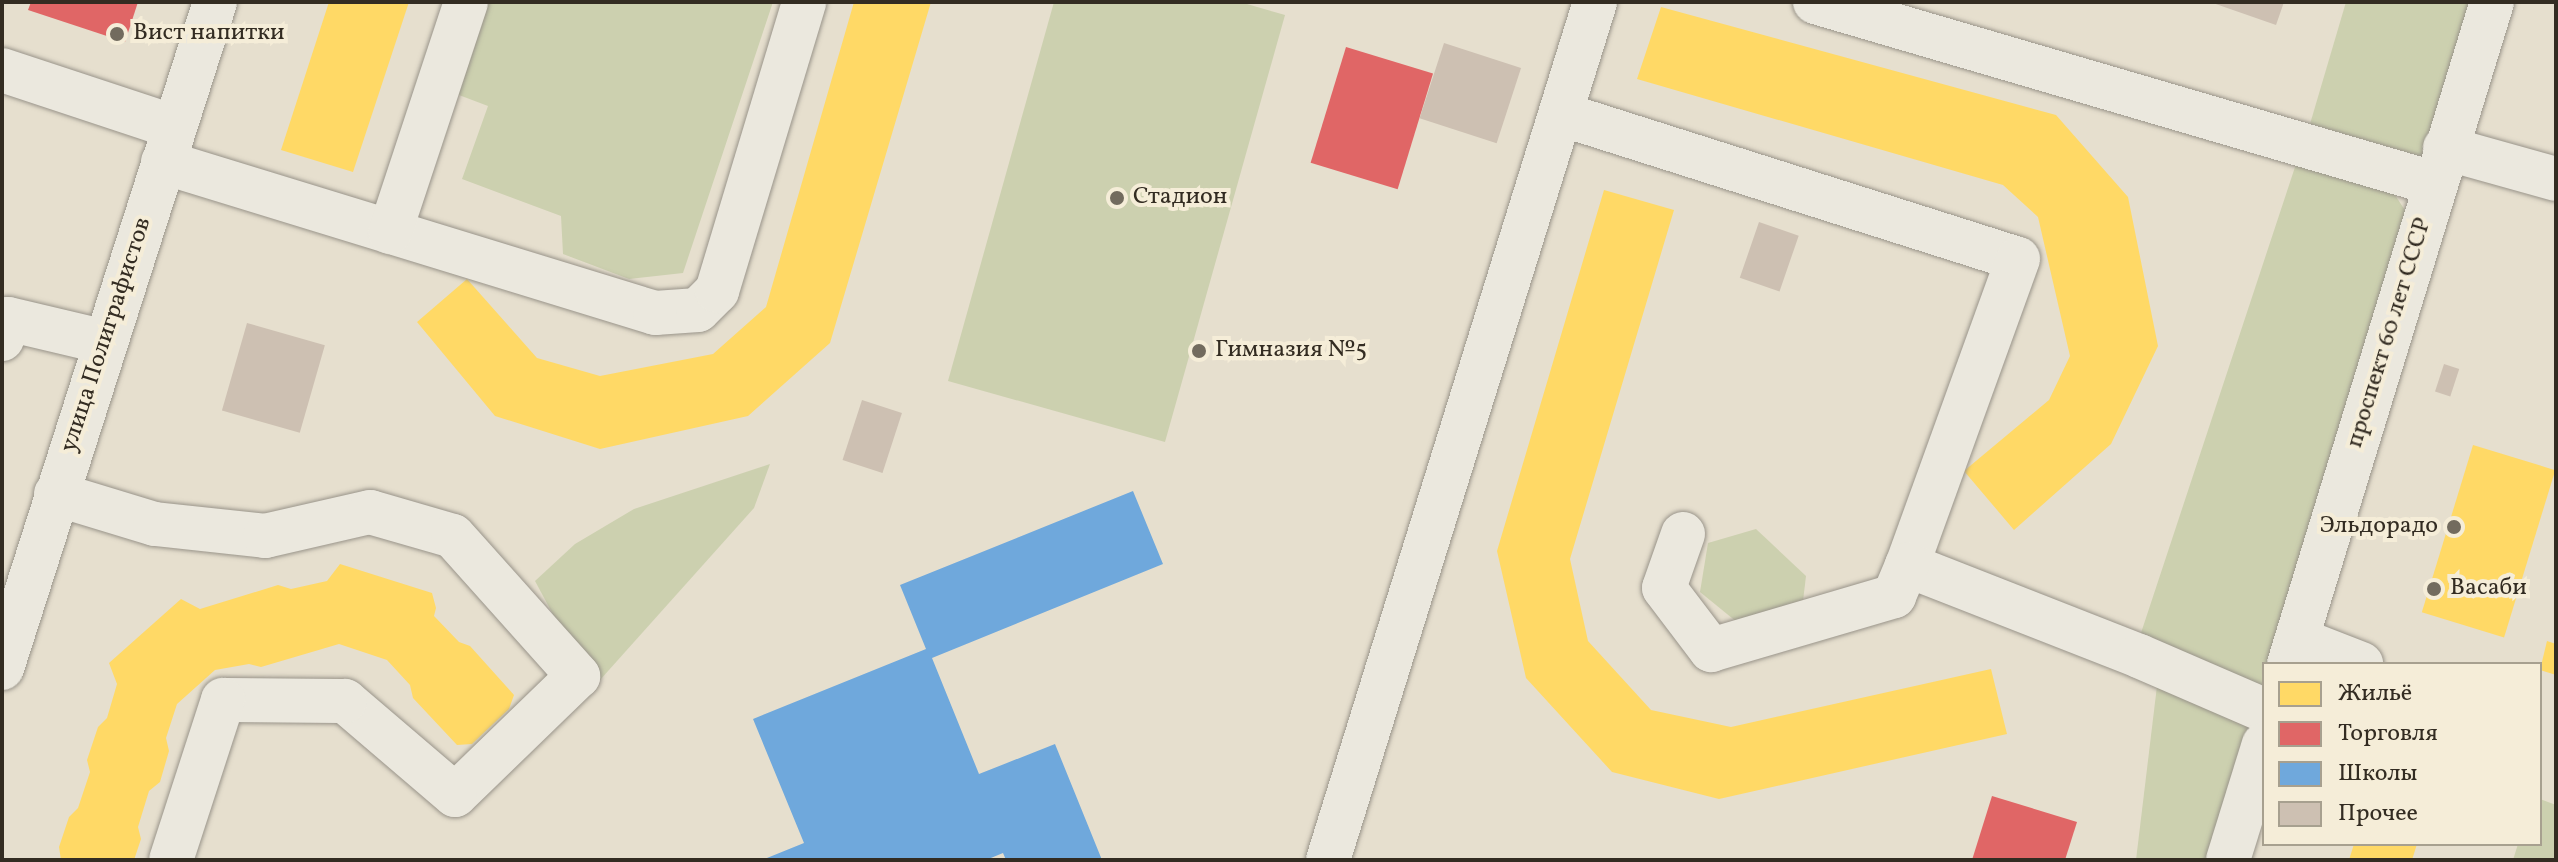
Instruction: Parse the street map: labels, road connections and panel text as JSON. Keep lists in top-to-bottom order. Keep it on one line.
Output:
{"streets":{"street":["проспект 60 лет СССР","улица Полиграфистов"]},"places":["Вист напитки","Стадион","Гимназия №5","Эльдорадо","Васаби"],"legend":["Жильё","Торговля","Школы","Прочее"]}
